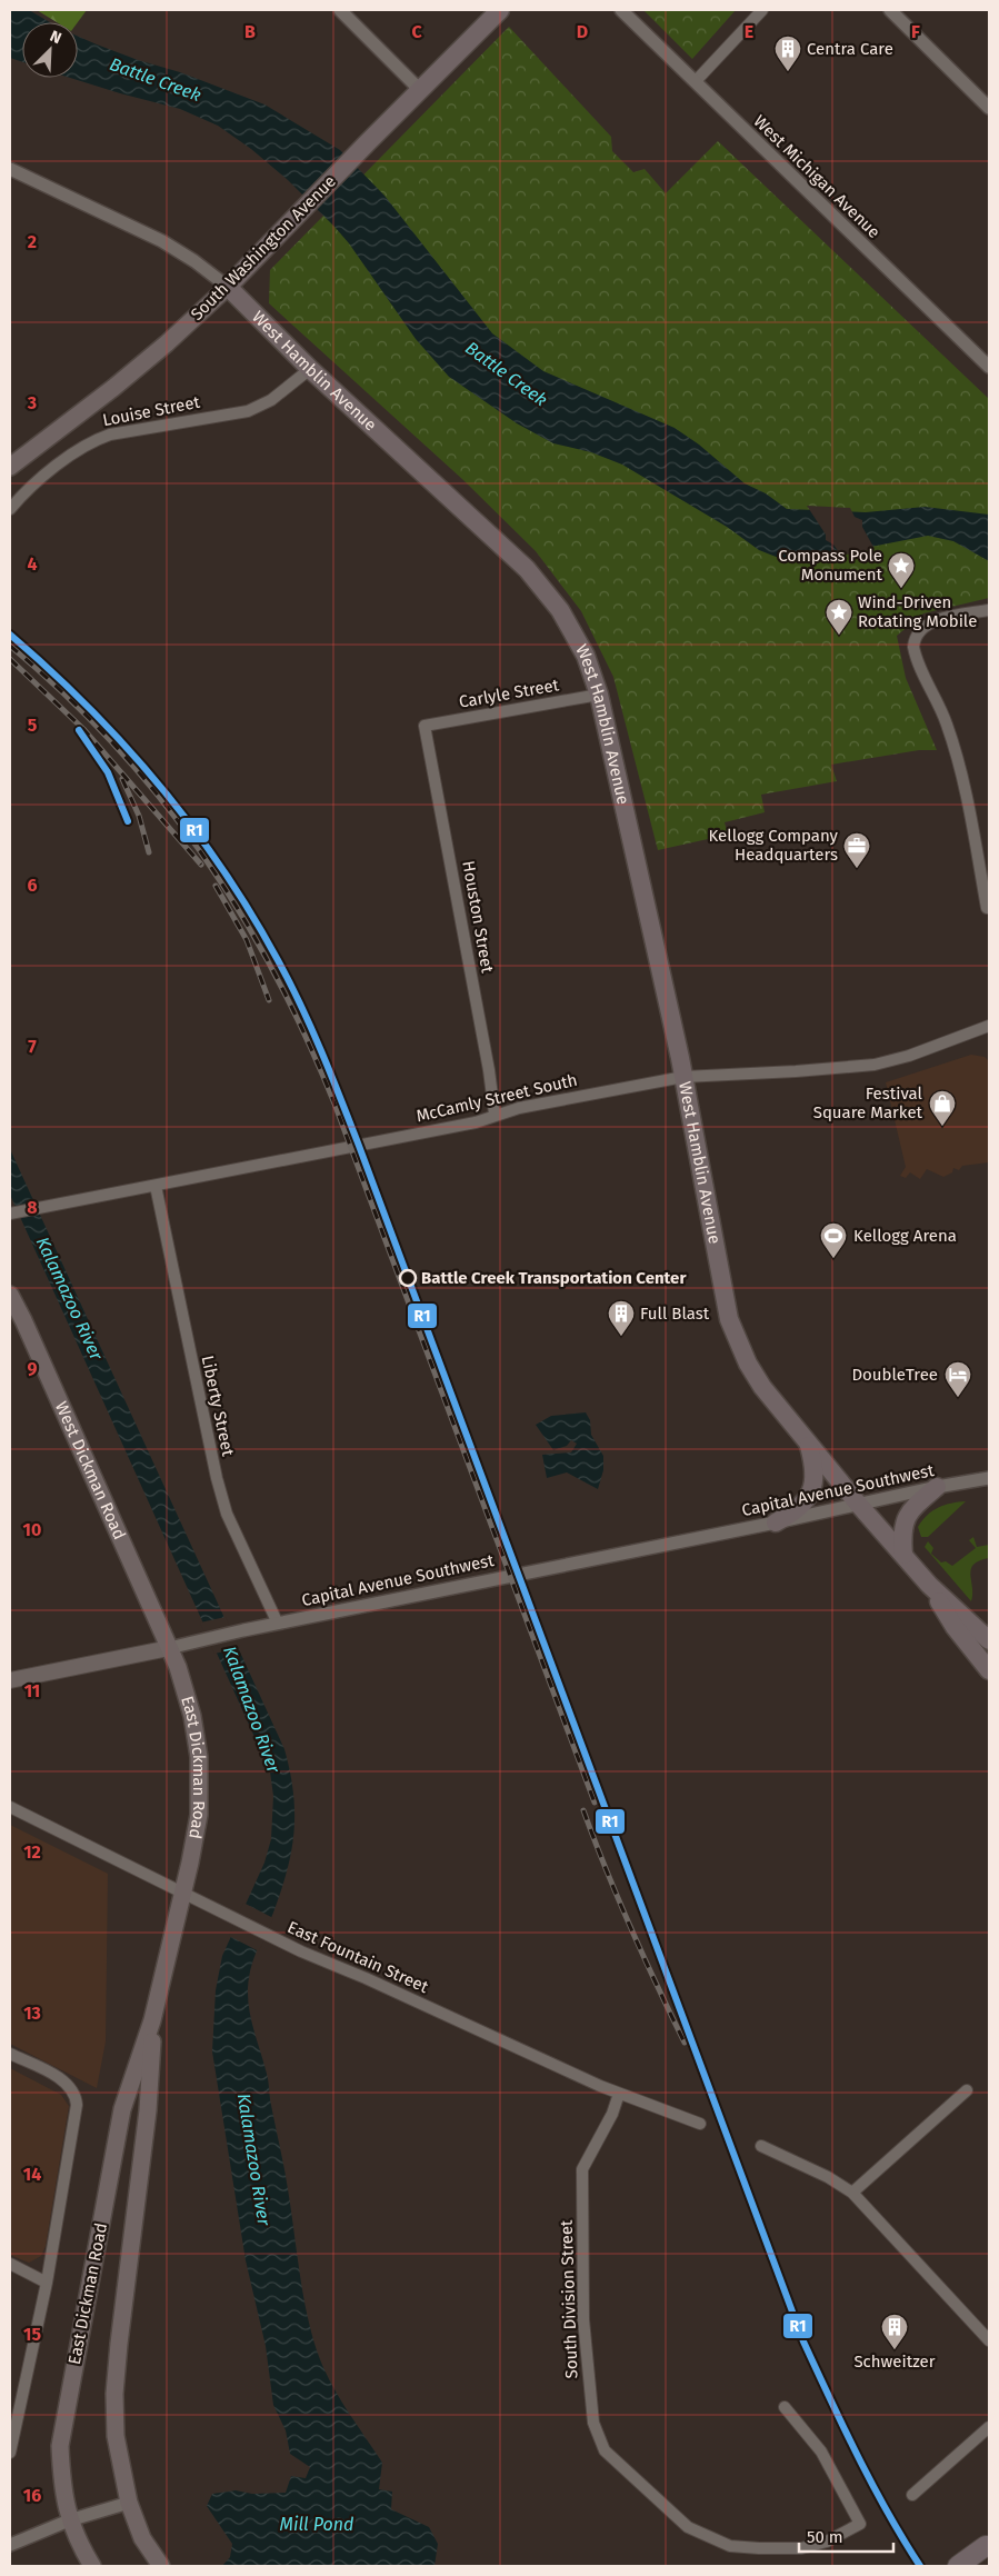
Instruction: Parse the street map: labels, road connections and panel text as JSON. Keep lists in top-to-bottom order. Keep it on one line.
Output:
{"streets":{"highway":["South Washington Avenue","West Hamblin Avenue"],"main road":["West Dickman Road","Capital Avenue Southwest","East Dickman Road"],"street":["West Michigan Avenue","Louise Street","Carlyle Street","Houston Street","McCamly Street South","Liberty Street","East Fountain Street","South Division Street"]},"crossings":[["South Washington Avenue","West Hamblin Avenue"],["West Hamblin Avenue","Louise Street"],["West Hamblin Avenue","Carlyle Street"],["West Hamblin Avenue","McCamly Street South"],["West Hamblin Avenue","Capital Avenue Southwest"],["Carlyle Street","Houston Street"],["Houston Street","McCamly Street South"],["McCamly Street South","Liberty Street"],["Liberty Street","Capital Avenue Southwest"],["West Dickman Road","Capital Avenue Southwest"],["West Dickman Road","East Dickman Road"],["Capital Avenue Southwest","East Dickman Road"],["East Dickman Road","East Fountain Street"],["East Fountain Street","South Division Street"]],"water":["Battle Creek","Kalamazoo River","Mill Pond"],"places":{"building":["Centra Care","Full Blast","Schweitzer"],"place":["Compass Pole Monument","Wind-Driven Rotating Mobile"],"office":["Kellogg Company Headquarters"],"shop":["Festival Square Market"],"sports":["Kellogg Arena"],"other":["Battle Creek Transportation Center"],"hotel":["DoubleTree"]},"lines":["transit line R1"],"scale_bar":"50 m","north":"top right","grid":{"columns":["B","C","D","E","F"],"rows":["2","3","4","5","6","7","8","9","10","11","12","13","14","15","16"]}}
